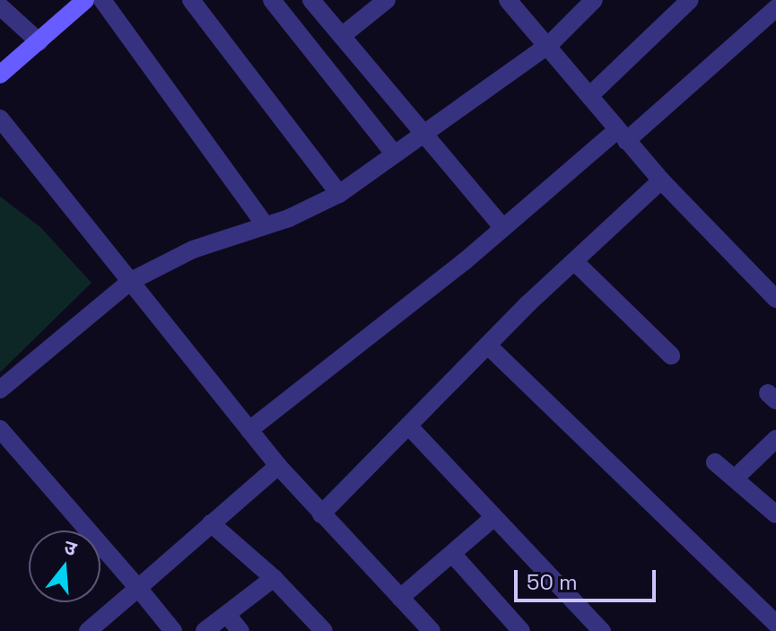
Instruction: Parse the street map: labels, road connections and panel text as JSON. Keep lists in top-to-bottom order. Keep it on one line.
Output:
{"scale_bar":"50 m","north":"top"}
